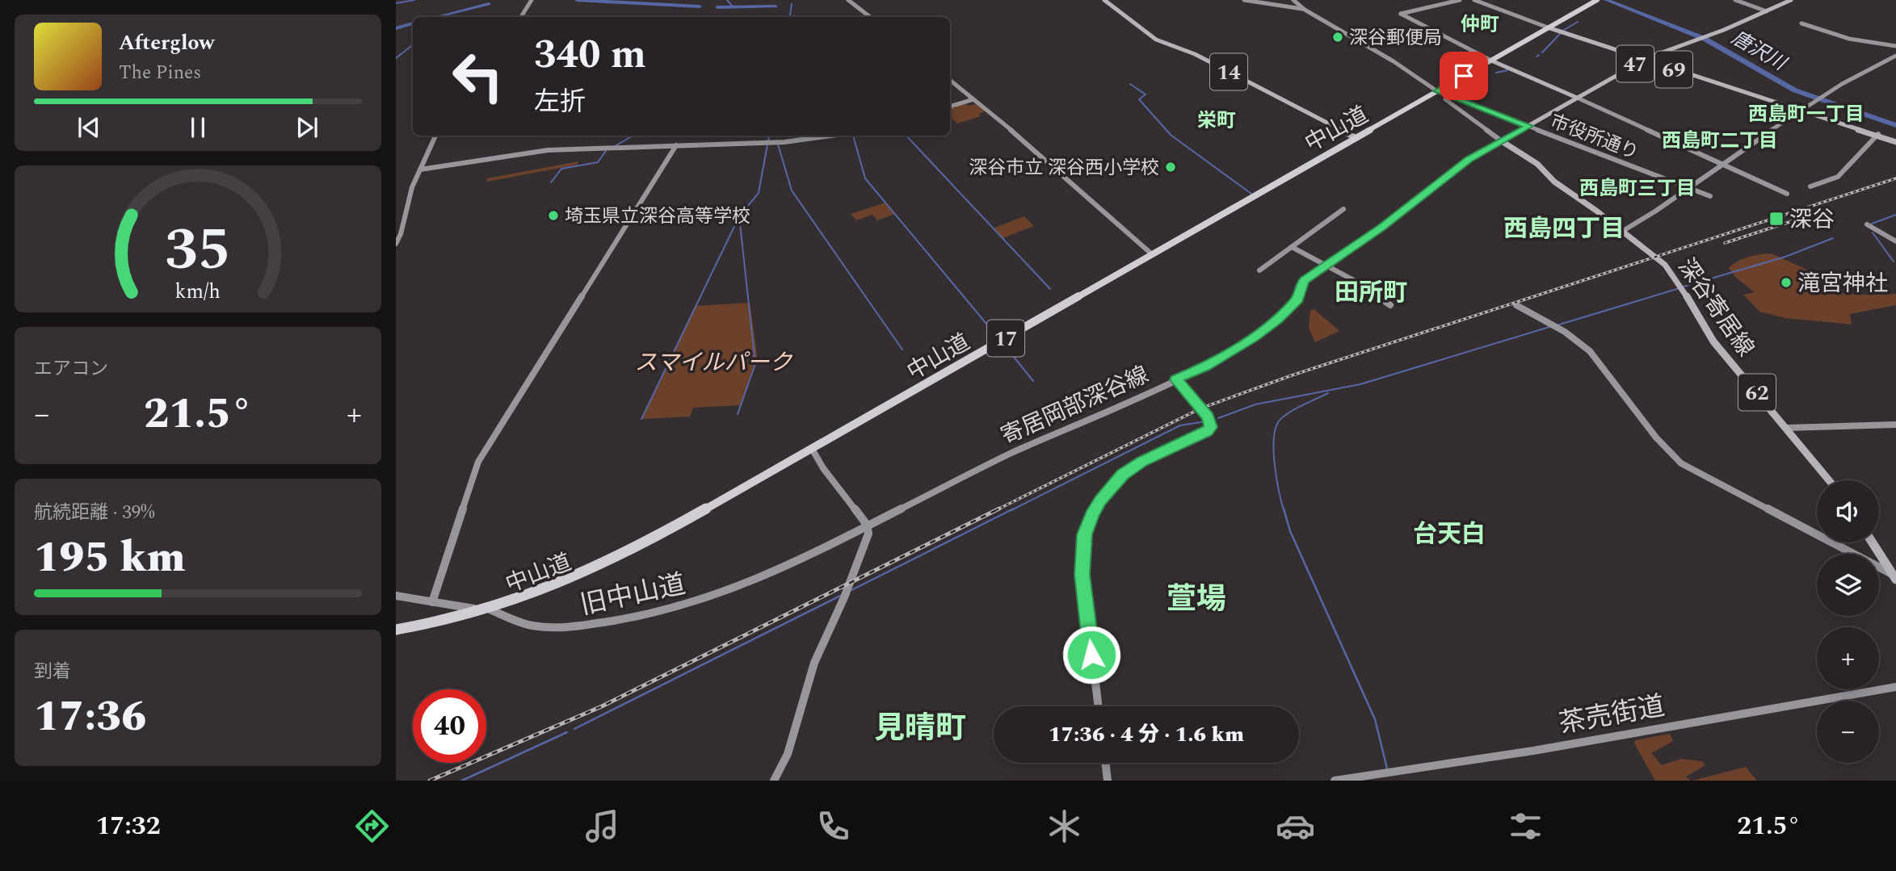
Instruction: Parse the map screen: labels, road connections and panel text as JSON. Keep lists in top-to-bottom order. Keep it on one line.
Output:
{"streets":{"highway":["中山道","17"],"main road":["47","69","14","深谷寄居線","62"],"street":["市役所通り","寄居岡部深谷線","旧中山道","茶売街道"]},"crossings":[["47","69"],["69","中山道"],["14","中山道"],["中山道","市役所通り"],["中山道","旧中山道"],["深谷寄居線","寄居岡部深谷線"],["寄居岡部深谷線","旧中山道"]],"districts":["仲町","西島町一丁目","栄町","西島町二丁目","西島町三丁目","西島四丁目","田所町","台天白","萱場","見晴町"],"water":["唐沢川"],"parks":["スマイルパーク"],"places":{"other":["深谷郵便局","深谷市立 深谷西小学校","埼玉県立深谷高等学校","滝宮神社"],"transit":["深谷"]},"page":{"turn":["340 m","左折"],"song":["Afterglow","The Pines"],"tile":["エアコン",["航続距離 · 39%","195 km"],["到着","17:36"]],"heat":["−","21.5°","+"],"map_buttons":["+","−"],"limit":"40","trip":"17:36 · 4 分 · 1.6 km","tabs":["17:32","21.5°"],"gauge":["35","km/h"]}}
